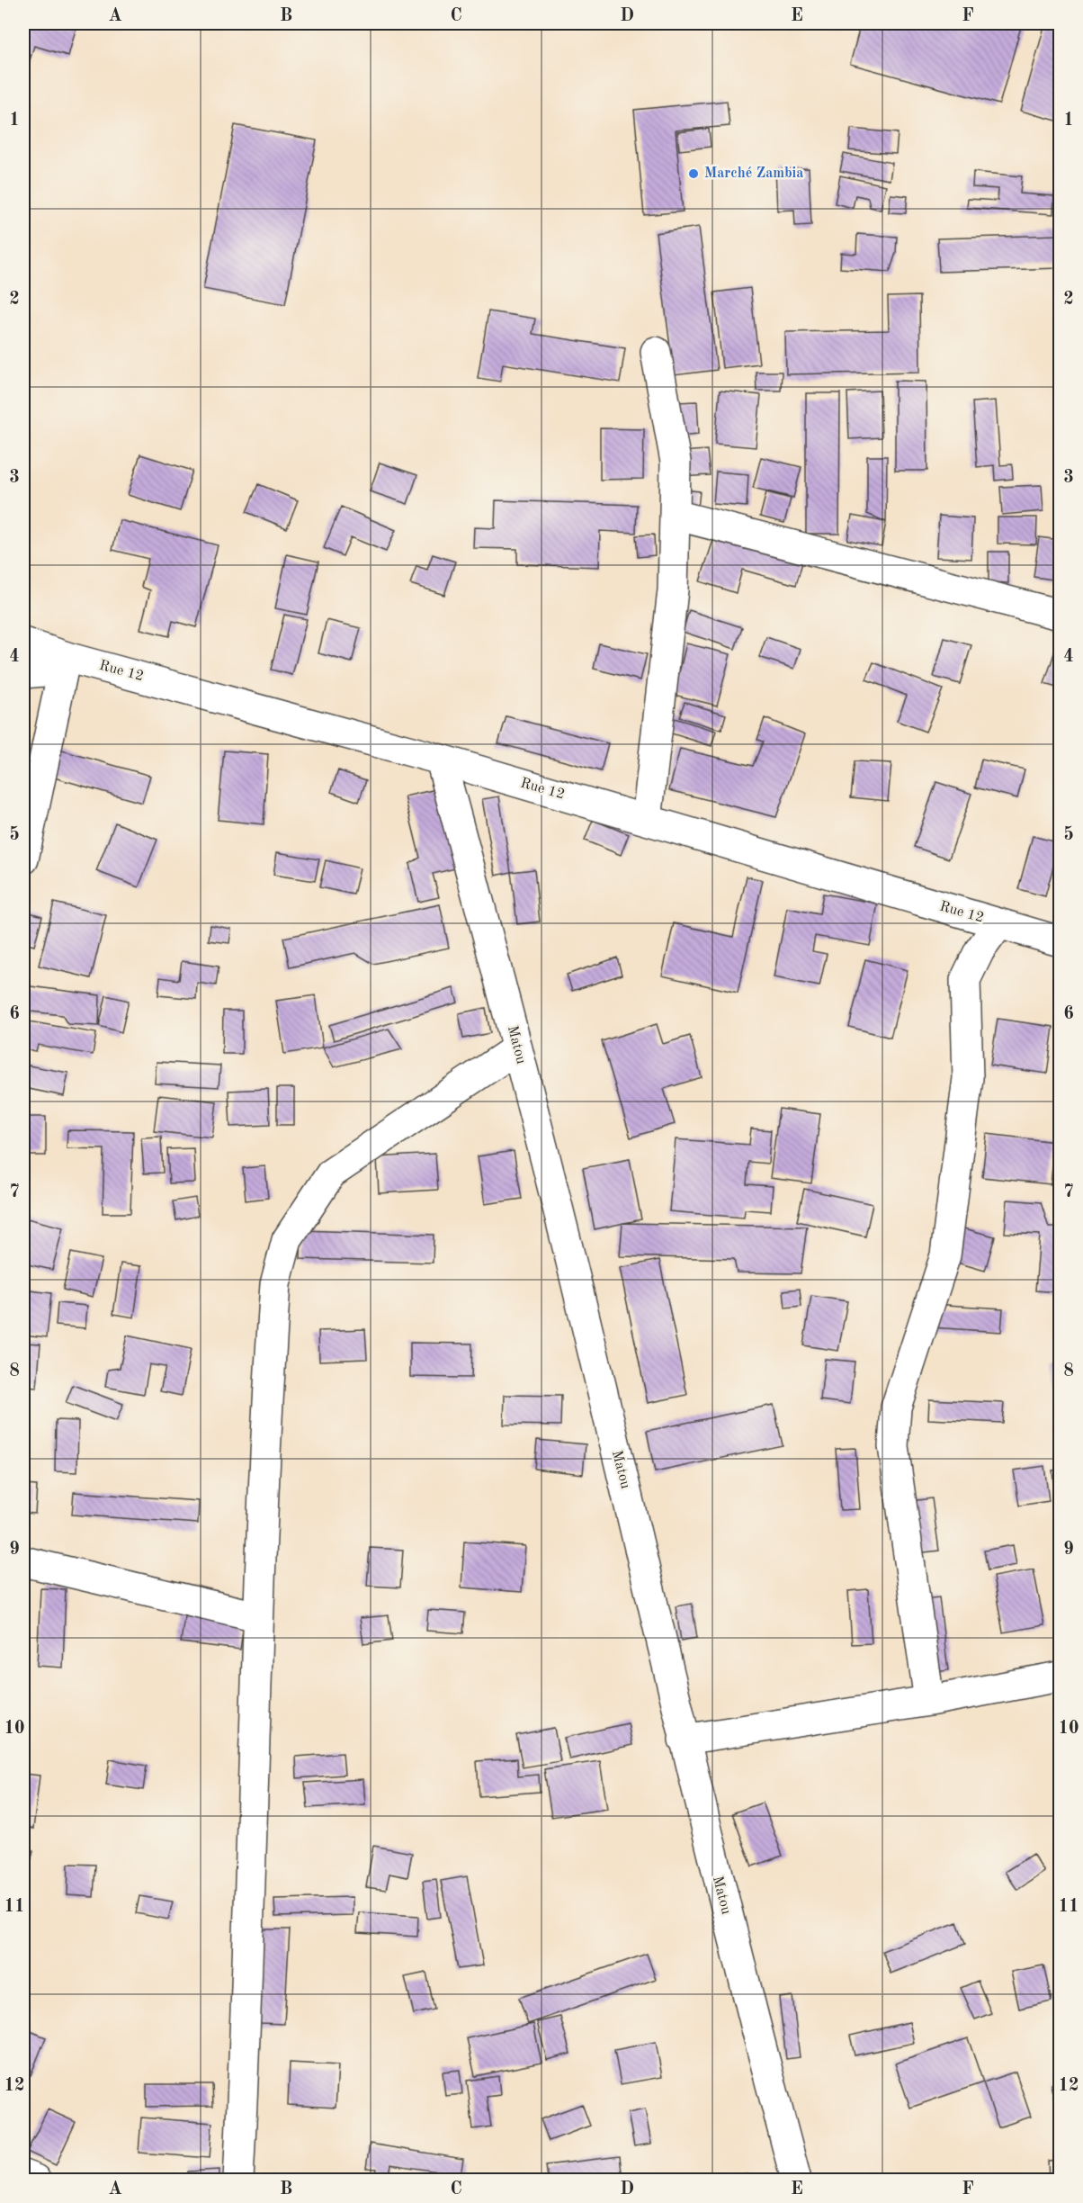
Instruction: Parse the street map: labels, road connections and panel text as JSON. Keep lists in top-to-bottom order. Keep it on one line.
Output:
{"streets":{"street":["Rue 12","Matou"]},"crossings":[["Rue 12","Matou"]],"places":["Marché Zambia"],"grid":{"columns":["A","B","C","D","E","F"],"rows":["1","2","3","4","5","6","7","8","9","10","11","12"]}}
